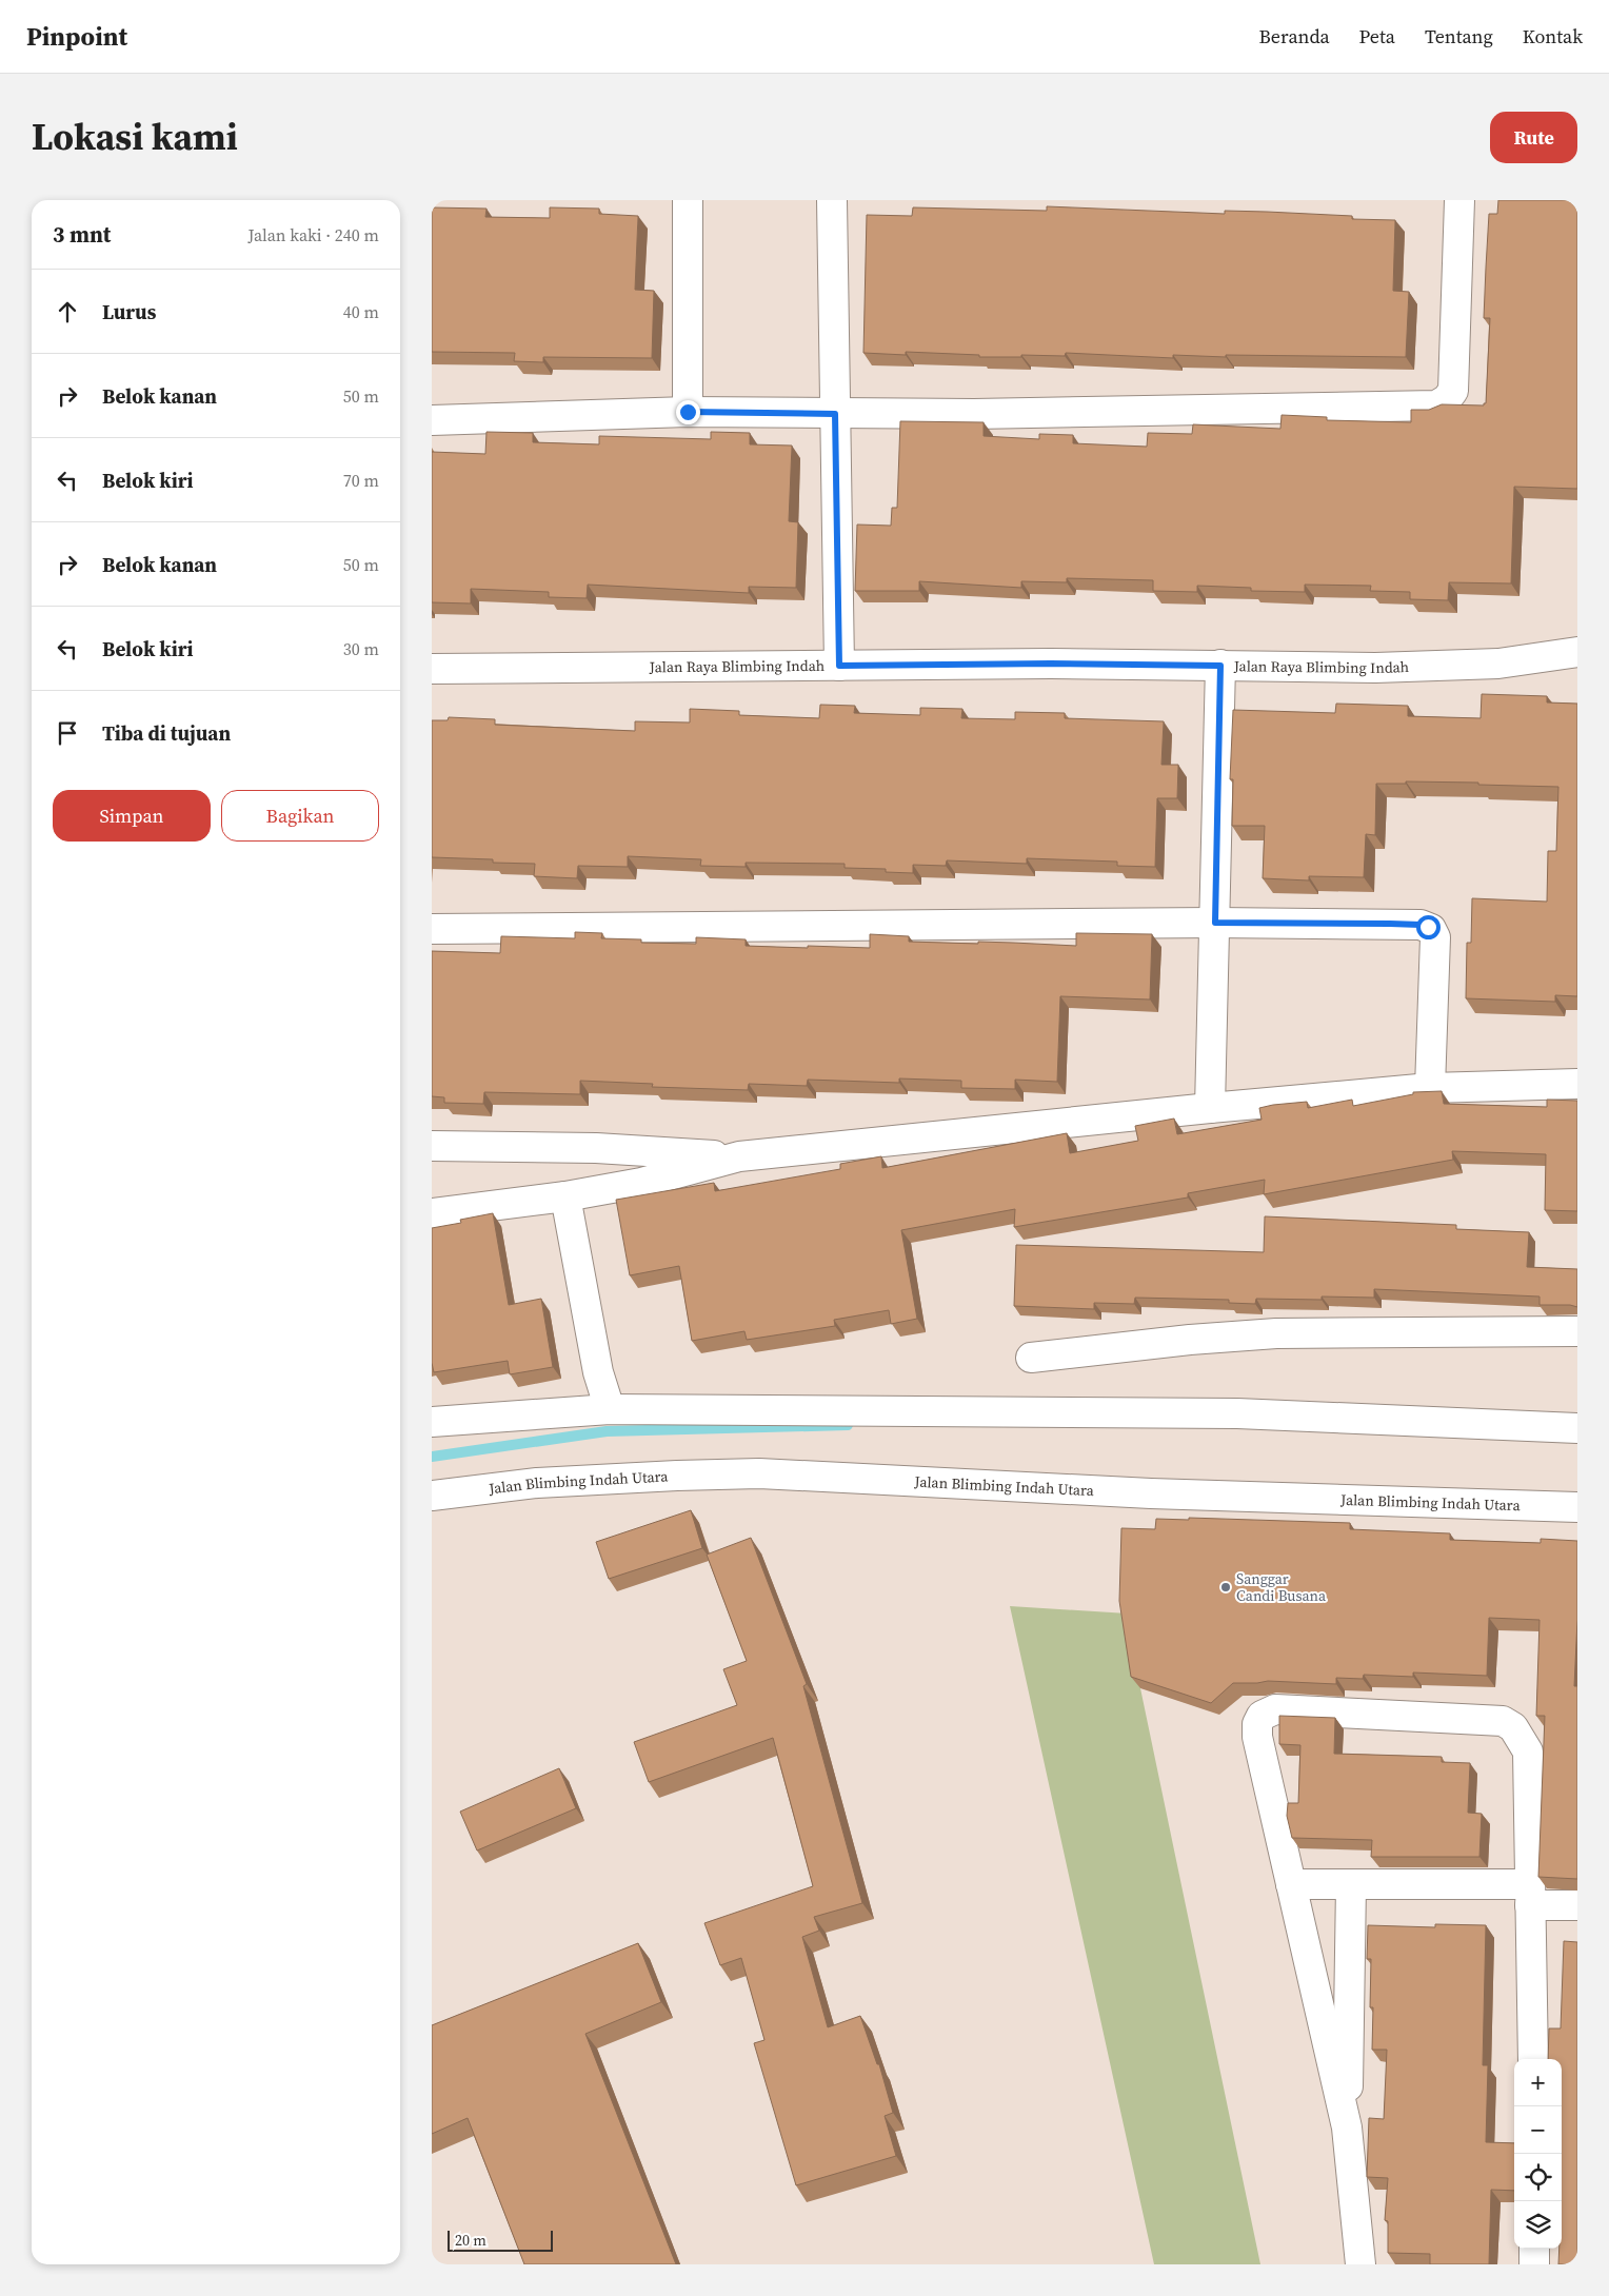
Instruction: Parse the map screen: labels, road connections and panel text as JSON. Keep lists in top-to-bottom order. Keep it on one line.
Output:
{"streets":{"street":["Jalan Raya Blimbing Indah","Jalan Blimbing Indah Utara"]},"places":["Sanggar Candi Busana"],"scale_bar":"20 m","page":{"header":"Pinpoint","nav":["Beranda","Peta","Tentang","Kontak"],"title":"Lokasi kami","buttons":["Rute",["Simpan","Bagikan"]],"heading":["3 mnt","Jalan kaki · 240 m"],"list":[["Lurus","40 m"],["Belok kanan","50 m"],["Belok kiri","70 m"],["Belok kanan","50 m"],["Belok kiri","30 m"],"Tiba di tujuan"],"map_buttons":["+","−"],"scale":"20 m"}}
